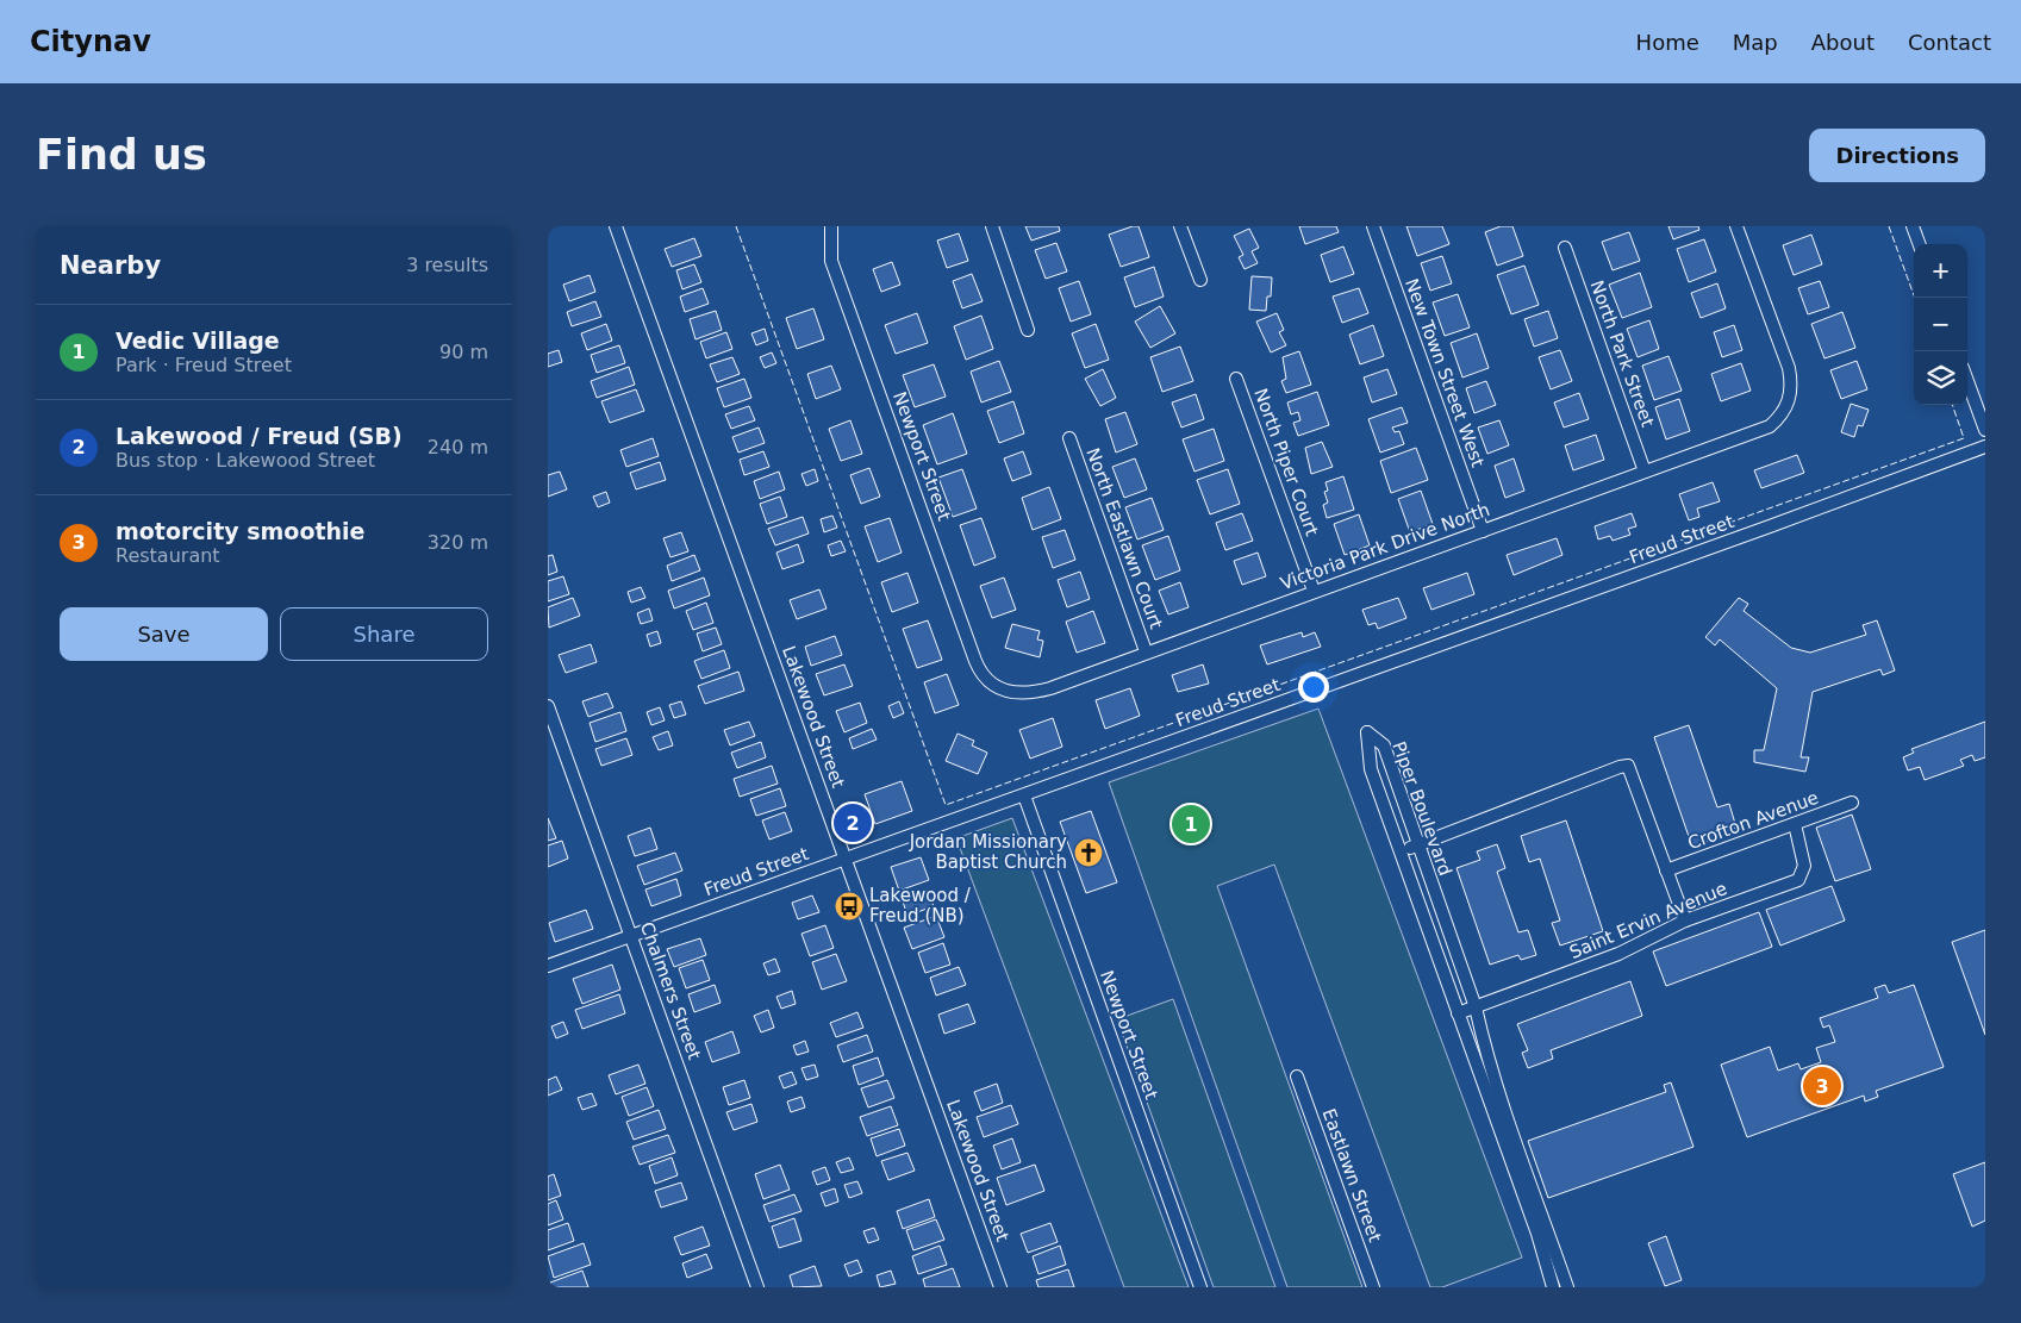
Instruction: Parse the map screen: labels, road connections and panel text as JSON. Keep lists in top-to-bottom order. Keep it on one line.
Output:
{"streets":{"street":["North Park Street","New Town Street West","Newport Street","North Piper Court","North Eastlawn Court","Freud Street","Victoria Park Drive North","Lakewood Street","Piper Boulevard","Crofton Avenue","Saint Ervin Avenue","Chalmers Street","Eastlawn Street"]},"crossings":[["North Park Street","Victoria Park Drive North"],["New Town Street West","Victoria Park Drive North"],["Newport Street","Freud Street"],["Newport Street","Victoria Park Drive North"],["North Piper Court","Victoria Park Drive North"],["North Eastlawn Court","Victoria Park Drive North"],["Freud Street","Lakewood Street"],["Freud Street","Chalmers Street"],["Piper Boulevard","Saint Ervin Avenue"],["Crofton Avenue","Saint Ervin Avenue"]],"places":{"church":["Jordan Missionary Baptist Church"],"bus stop":["Lakewood / Freud (NB)"]},"page":{"header":"Citynav","nav":["Home","Map","About","Contact"],"buttons":["Directions",["Save","Share"]],"title":"Find us","heading":["Nearby","3 results"],"map_buttons":["+","−"],"list":[{"mark":"1","name":"Vedic Village","note":"Park · Freud Street","value":"90 m"},{"mark":"2","name":"Lakewood / Freud (SB)","note":"Bus stop · Lakewood Street","value":"240 m"},{"mark":"3","name":"motorcity smoothie","note":"Restaurant","value":"320 m"}],"pins":["2","1","3"]}}
